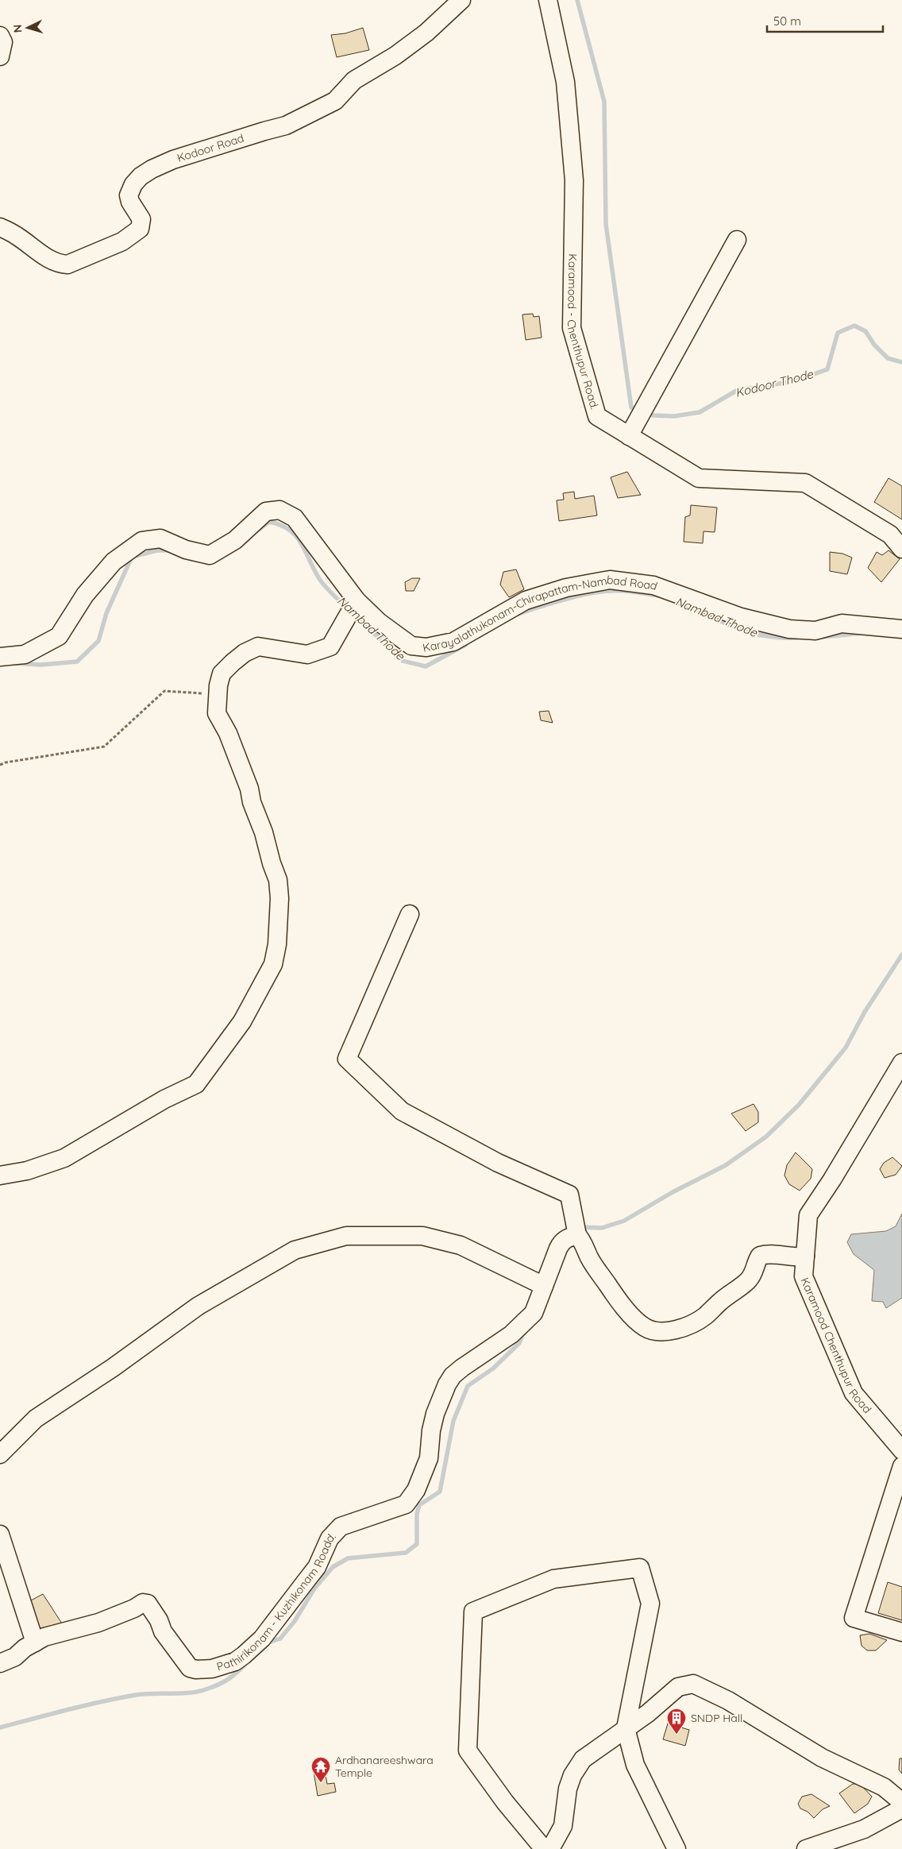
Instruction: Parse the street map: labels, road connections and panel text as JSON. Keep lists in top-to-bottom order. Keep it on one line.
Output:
{"streets":{"street":["Kodoor Road","Karamood - Chenthupur Road.","Karayalathukonam-Chirapattam-Nambad Road","Karamood Chenthupur Road","Pathirikonam - Kuzhikonam Roadd."]},"water":["Kodoor Thode","Nambad Thode"],"places":{"building":["SNDP Hall"],"temple":["Ardhanareeshwara Temple"]},"scale_bar":"50 m","north":"left"}
